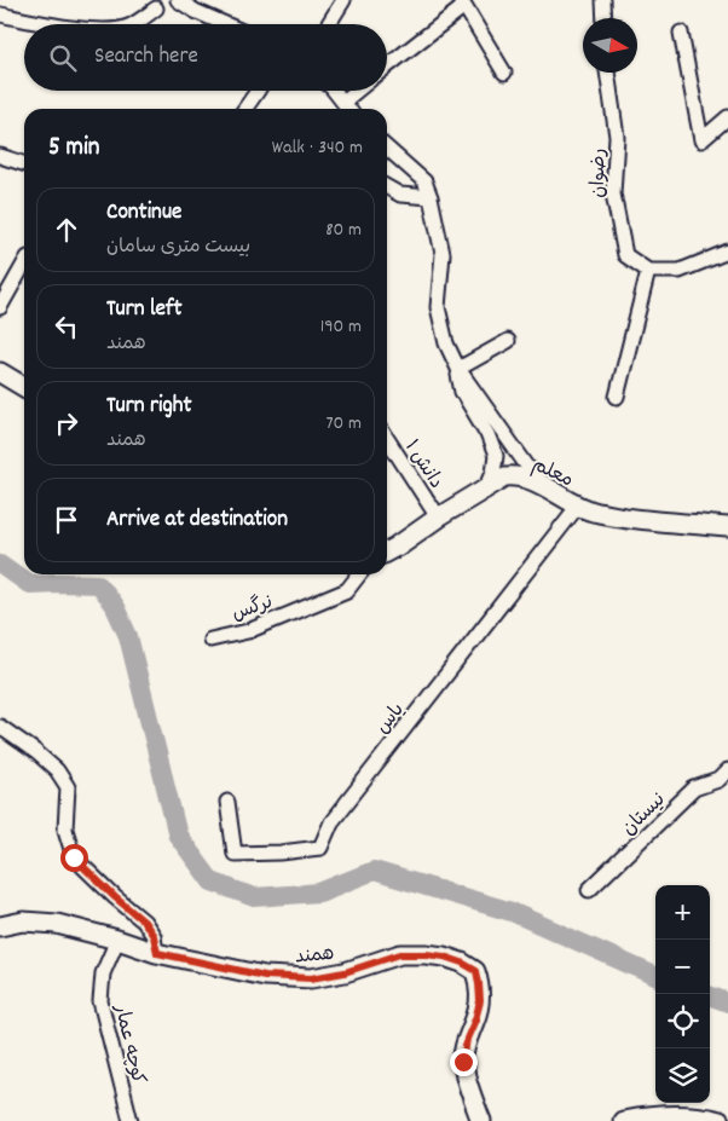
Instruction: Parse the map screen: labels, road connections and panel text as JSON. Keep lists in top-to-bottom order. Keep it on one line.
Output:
{"streets":{"street":["رضوان","دانش ۱","معلم","نرگس","یاس","نیستان","همند","کوچه عمار"]},"crossings":[["دانش ۱","معلم"],["معلم","یاس"],["همند","کوچه عمار"]],"north":"right","page":{"search":"Search here","heading":["5 min","Walk · 340 m"],"list":[["Continue","بیست متری سامان","80 m"],["Turn left","همند","190 m"],["Turn right","همند","70 m"],"Arrive at destination"],"map_buttons":["+","−"]}}
